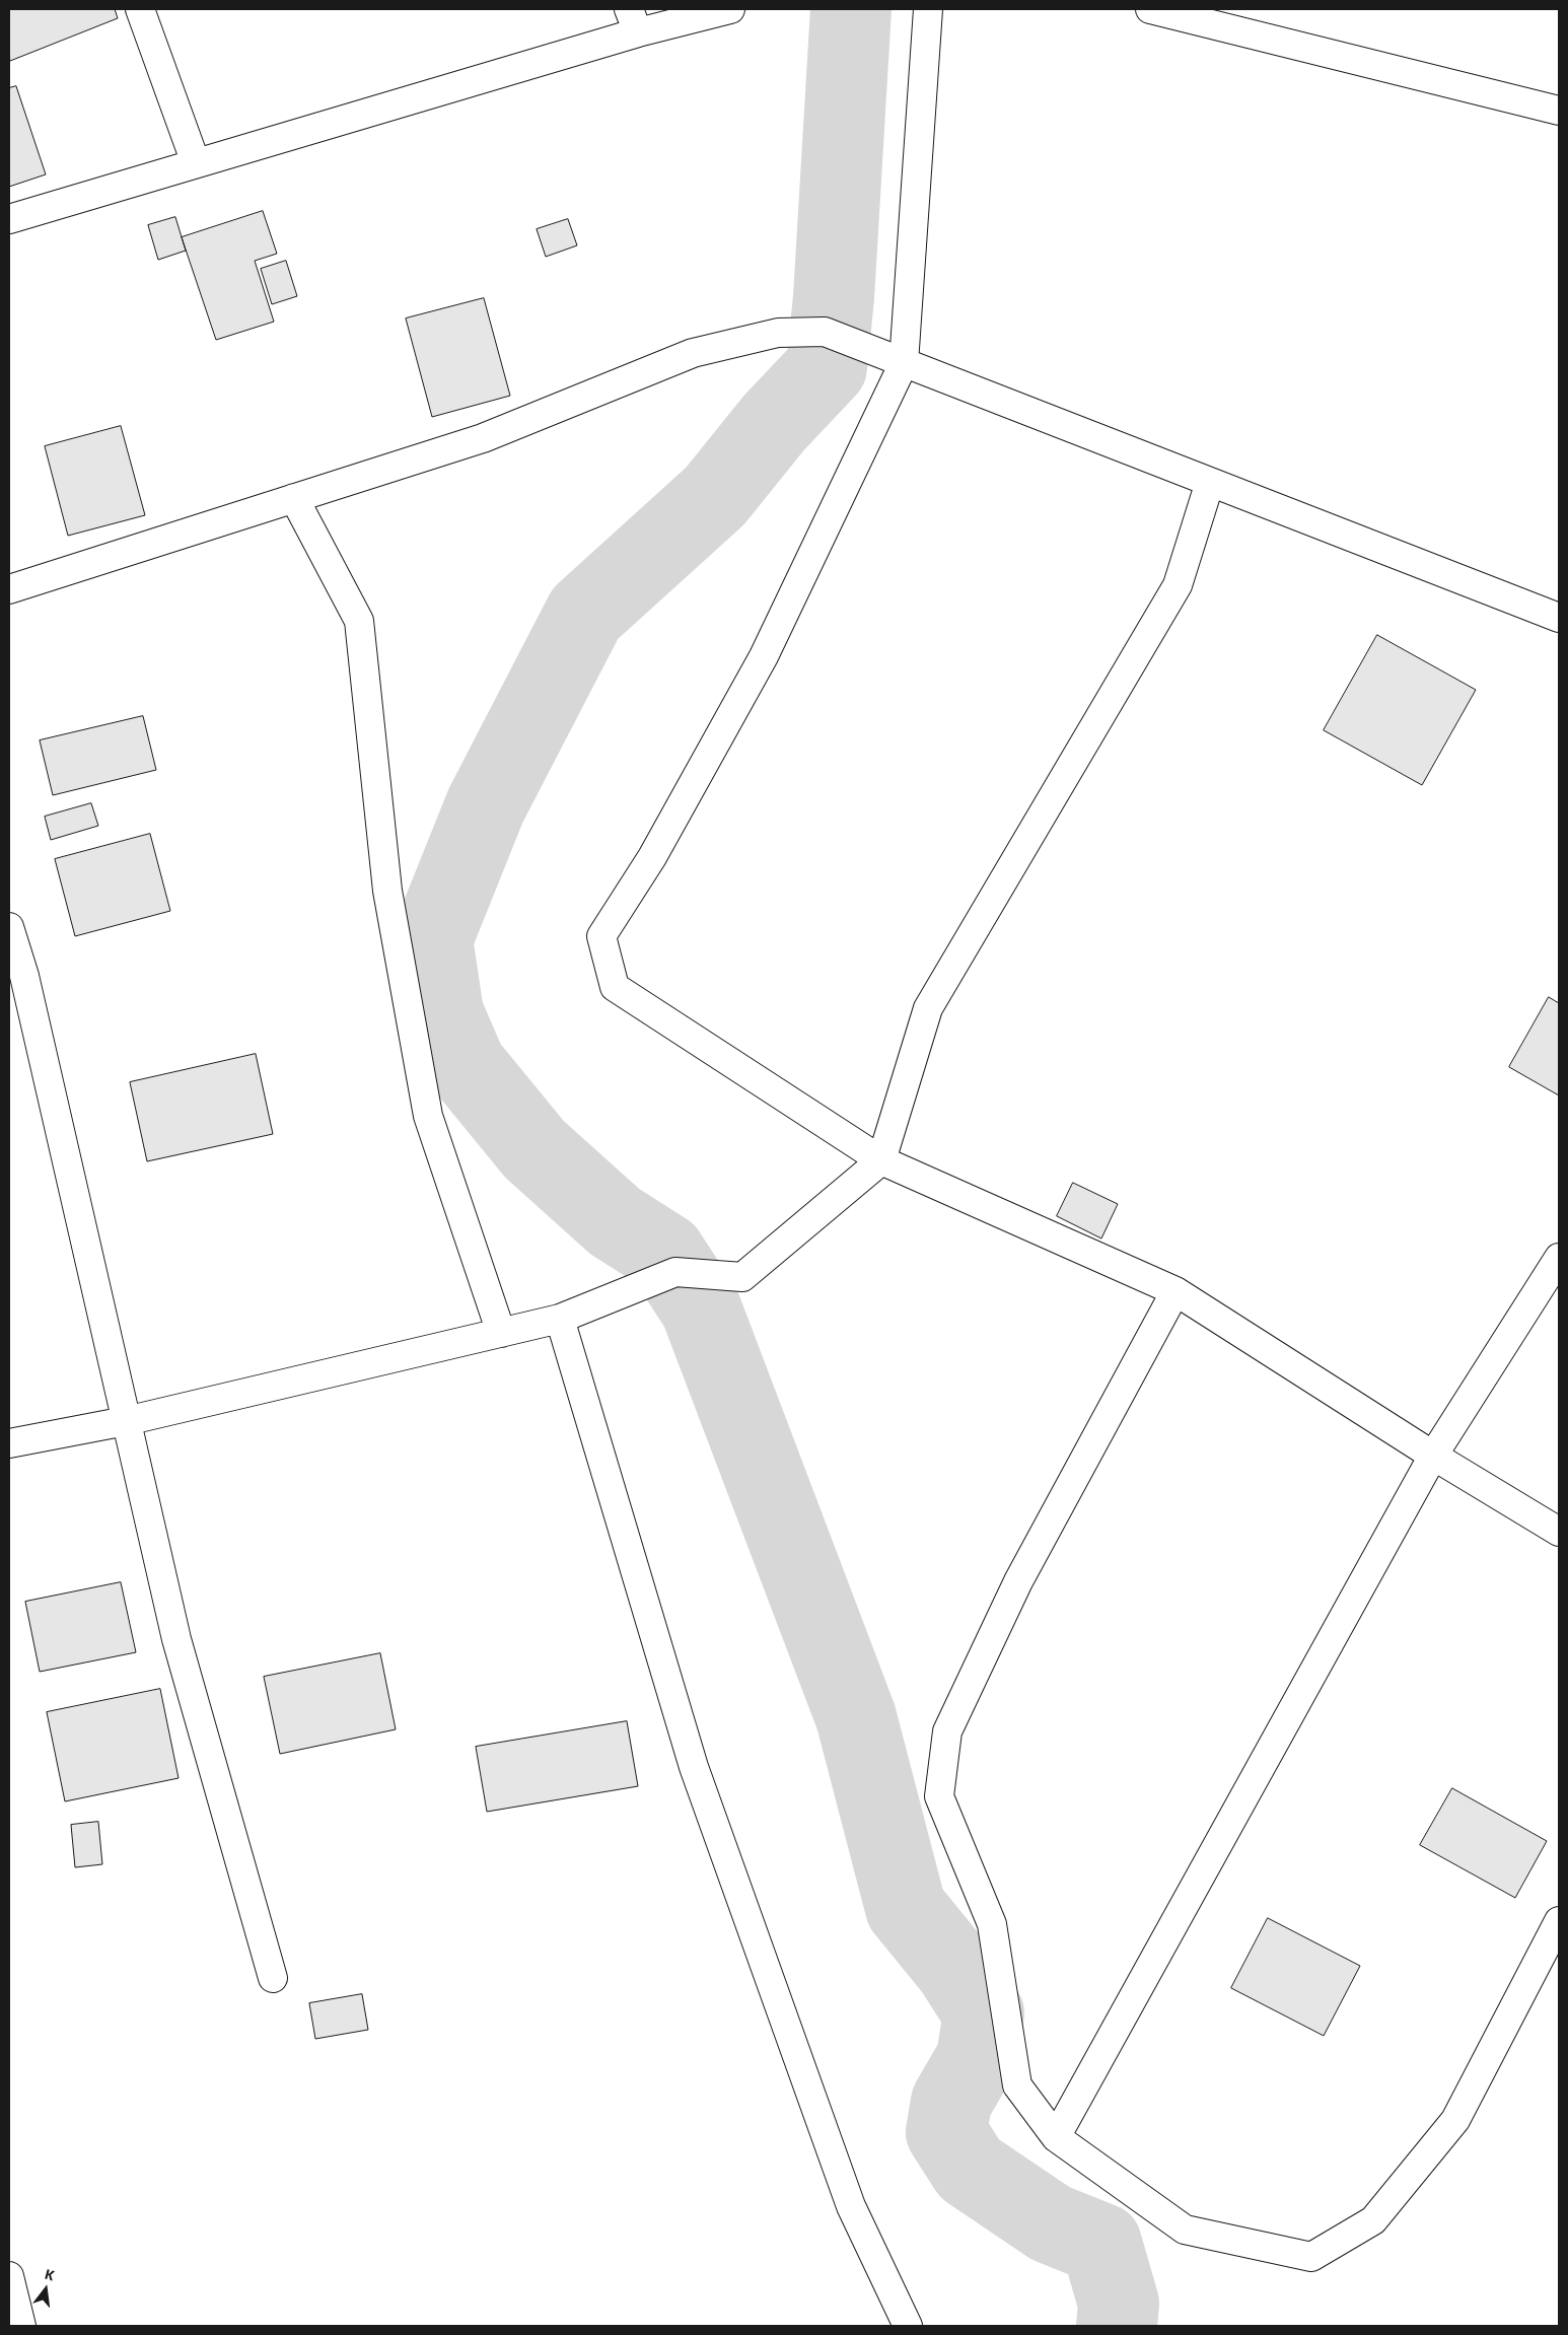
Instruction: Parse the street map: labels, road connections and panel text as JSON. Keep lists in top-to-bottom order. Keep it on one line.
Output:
{"north":"top"}
